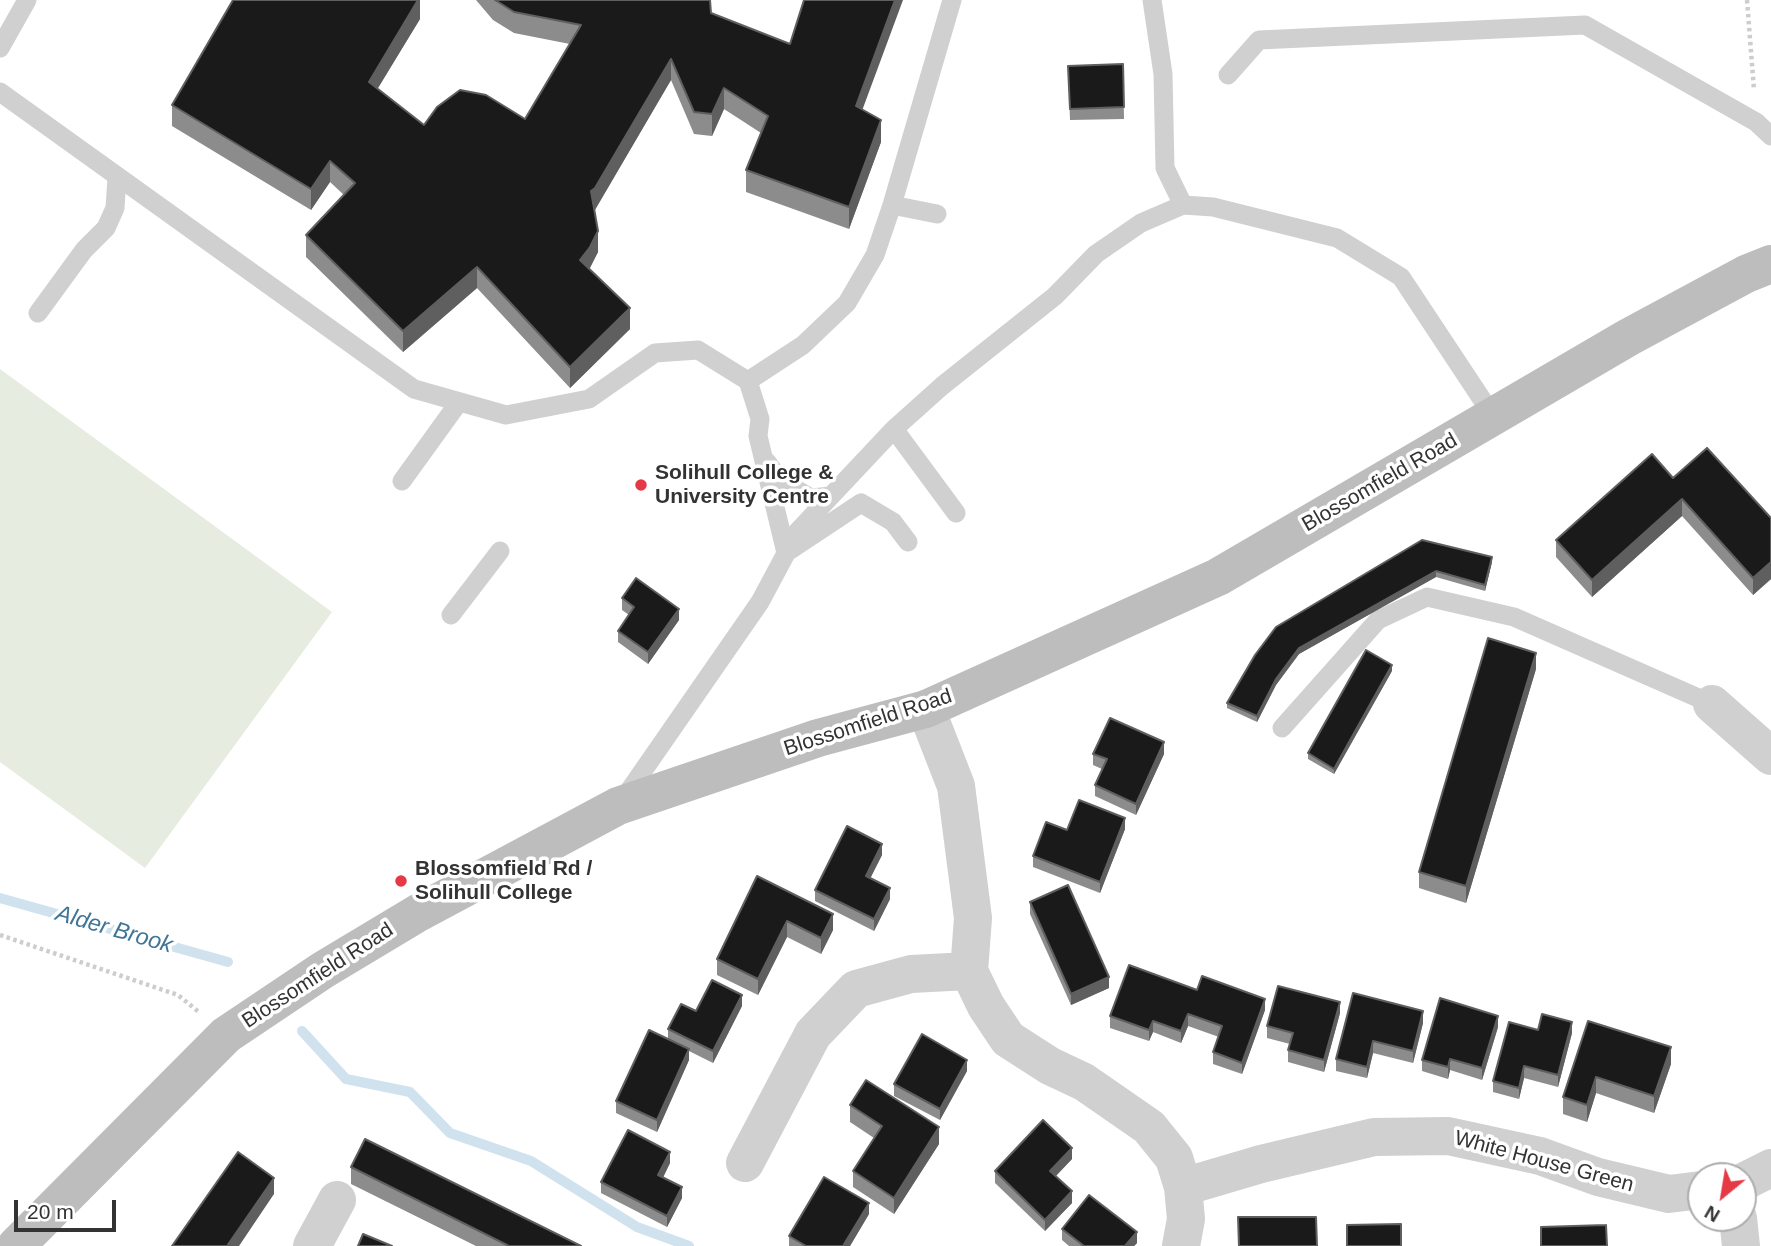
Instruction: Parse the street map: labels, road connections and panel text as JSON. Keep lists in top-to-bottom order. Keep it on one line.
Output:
{"streets":{"main road":["Blossomfield Road"],"street":["White House Green"]},"water":["Alder Brook"],"places":["Solihull College & University Centre","Blossomfield Rd / Solihull College"],"scale_bar":"20 m","north":"bottom left"}
